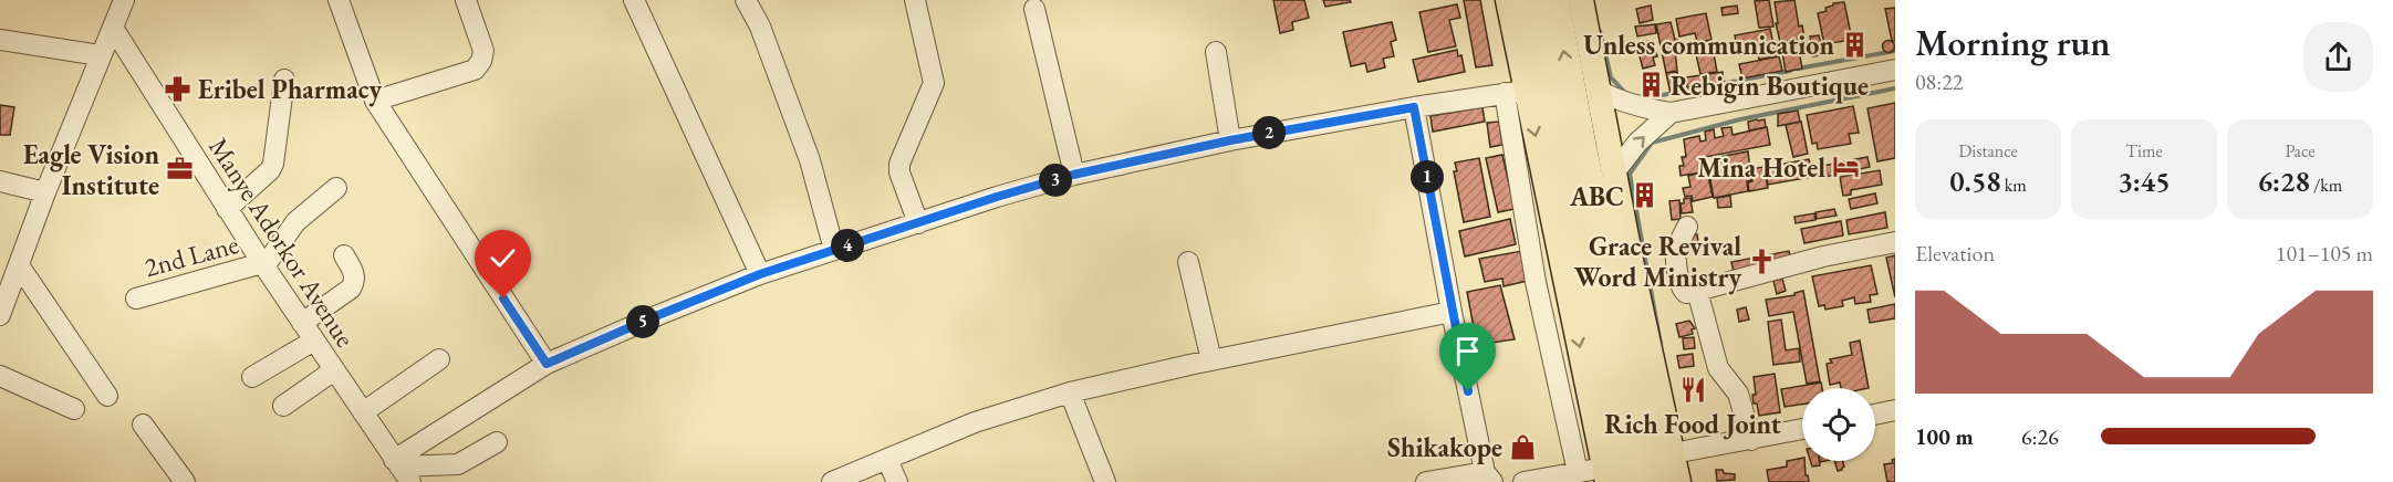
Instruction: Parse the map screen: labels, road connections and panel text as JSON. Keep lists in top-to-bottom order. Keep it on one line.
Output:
{"streets":{"street":["Manye Adorkor Avenue","2nd Lane"]},"crossings":[["Manye Adorkor Avenue","2nd Lane"]],"places":{"building":["Unless communication","Rebigin Boutique","ABC"],"pharmacy":["Eribel Pharmacy"],"hotel":["Mina Hotel"],"office":["Eagle Vision Institute"],"church":["Grace Revival Word Ministry"],"restaurant":["Rich Food Joint"],"shop":["Shikakope"]},"page":{"heading":["Morning run","08:22"],"stats":[["Distance","0.58 km"],["Time","3:45"],["Pace","6:28 /km"]],"pins":["2","1","3","4","5"],"chart":["Elevation","101–105 m"],"list":[{"name":"100 m","note":"6:26"}]}}
